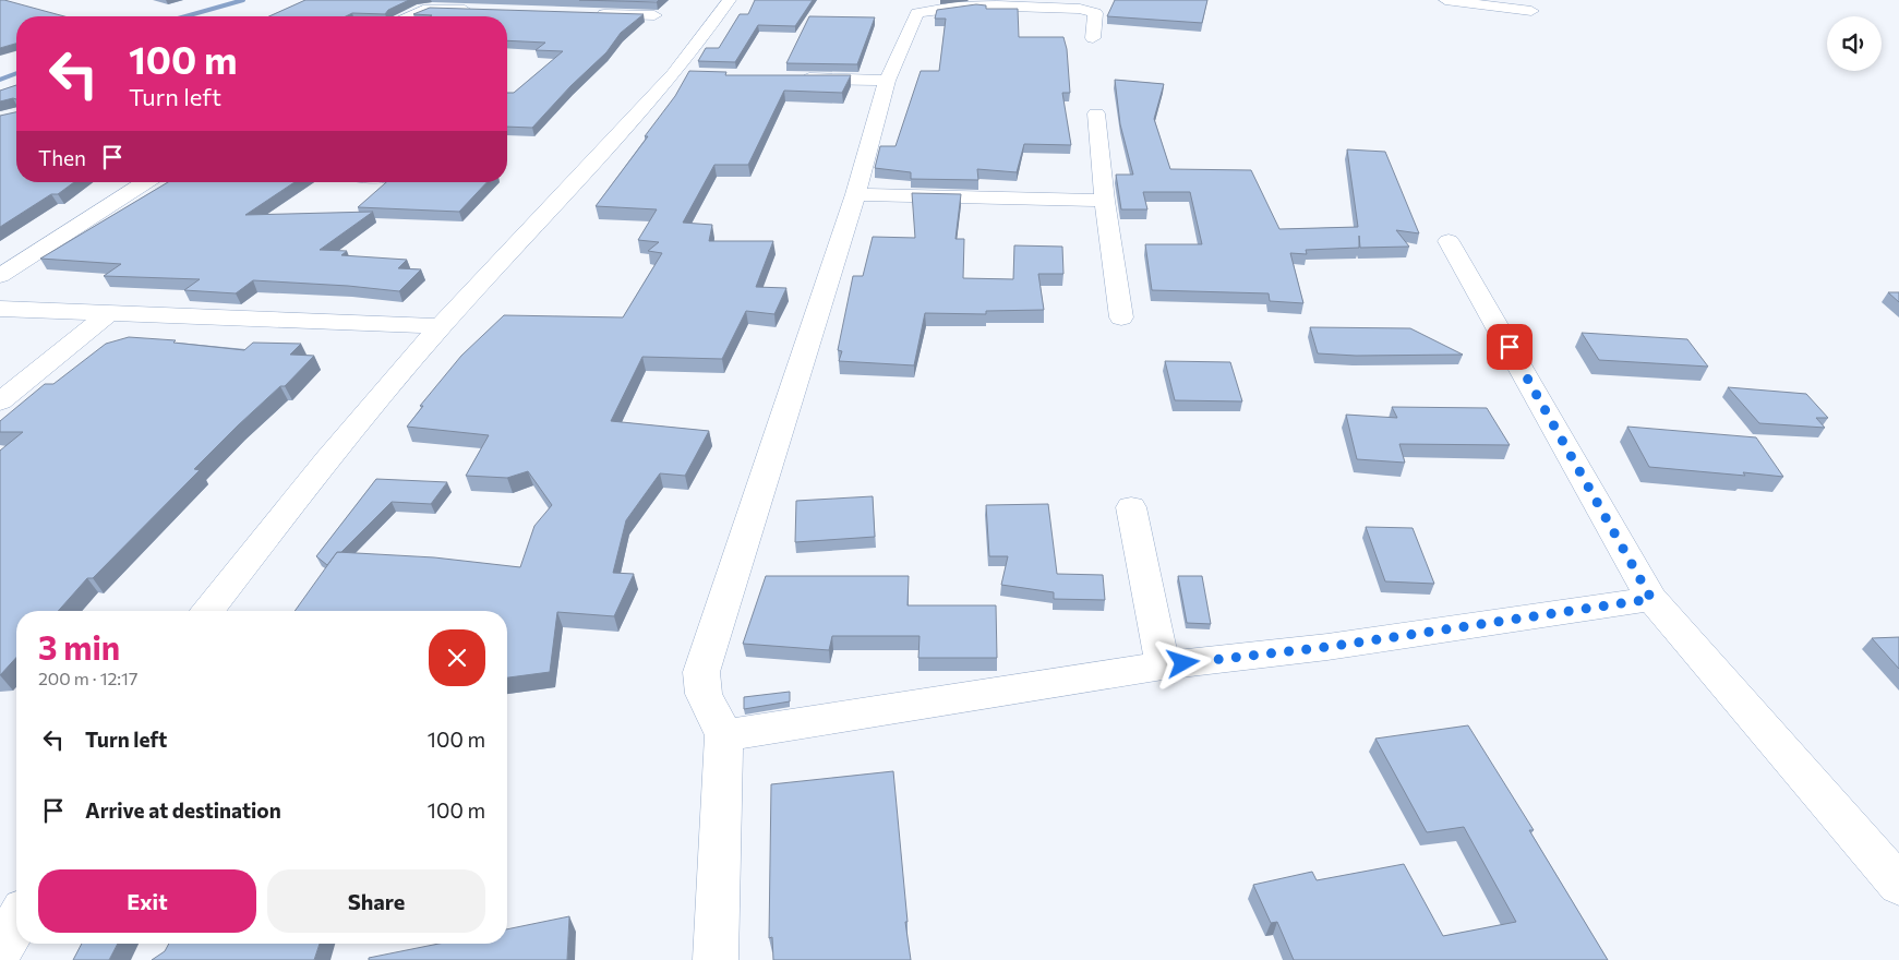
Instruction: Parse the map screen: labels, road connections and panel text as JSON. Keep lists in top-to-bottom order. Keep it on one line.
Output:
{"page":{"turn":["100 m","Turn left"],"then":"Then","heading":["3 min","200 m · 12:17"],"list":[{"name":"Turn left","value":"100 m"},{"name":"Arrive at destination","value":"100 m"}],"buttons":["Exit","Share"]}}
